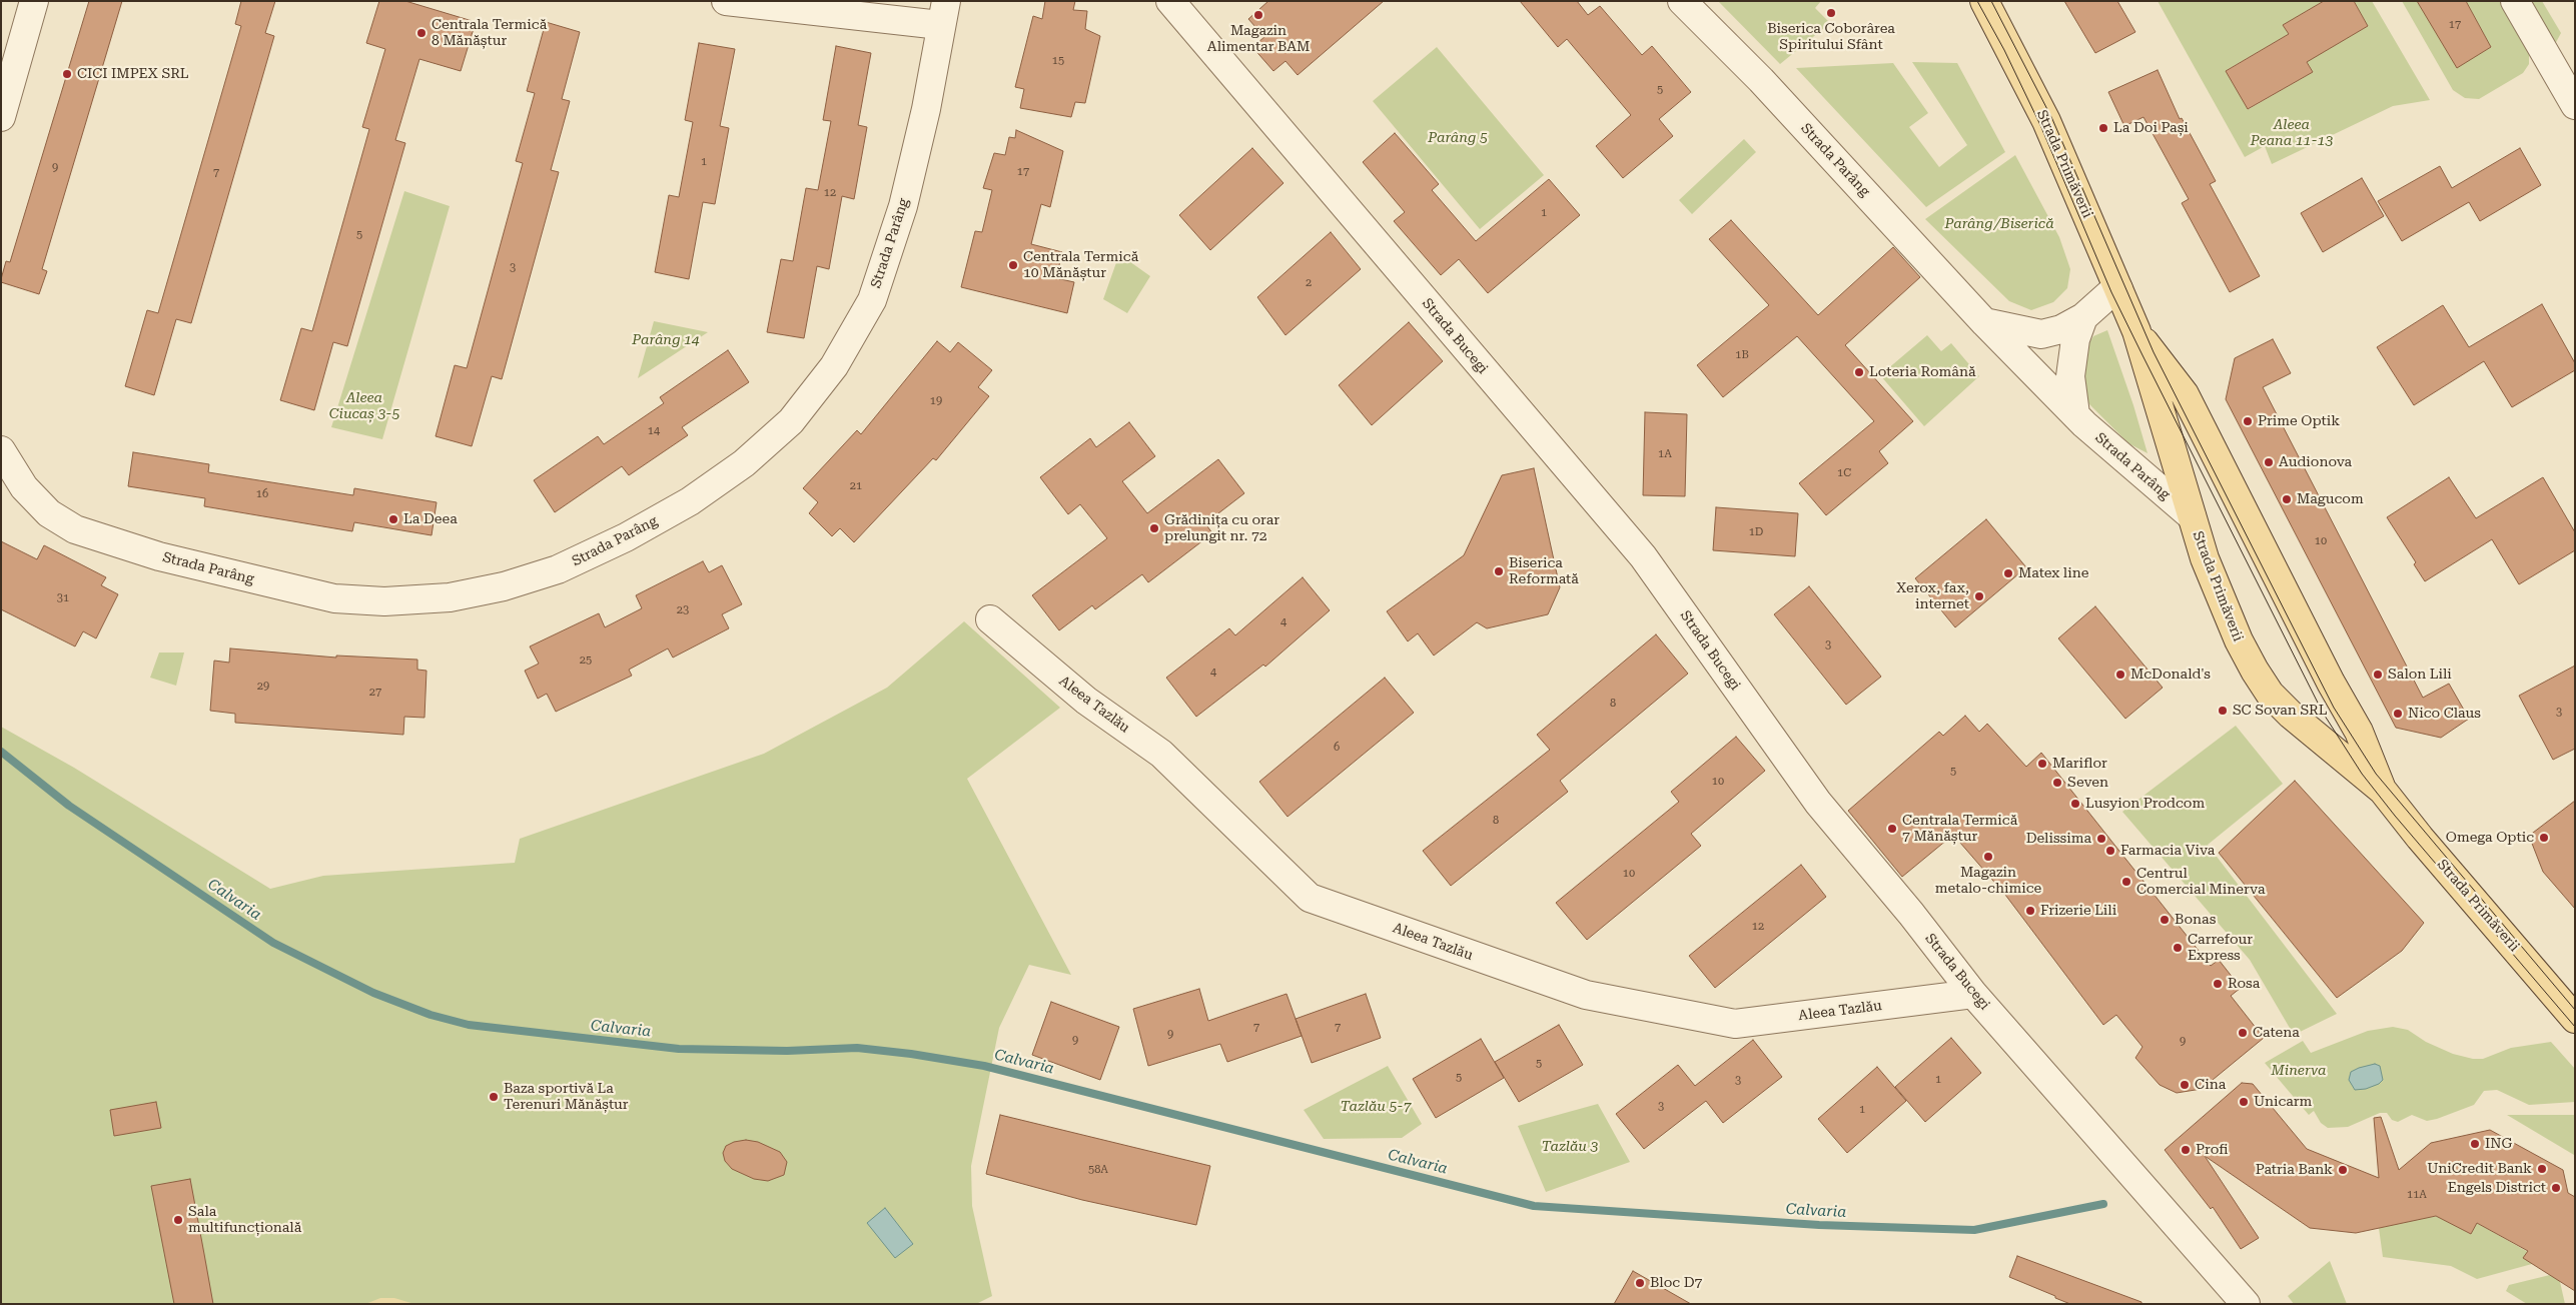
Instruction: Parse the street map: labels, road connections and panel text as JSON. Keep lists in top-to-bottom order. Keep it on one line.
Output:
{"streets":{"main road":["Strada Primăverii"],"street":["Strada Parâng","Strada Bucegi","Aleea Tazlău"]},"crossings":[["Strada Parâng","Strada Primăverii"],["Strada Bucegi","Aleea Tazlău"]],"water":["Calvaria"],"parks":["Aleea Peana 11-13","Parâng 5","Parâng/Biserică","Parâng 14","Aleea Ciucaș 3-5","Minerva","Tazlău 5-7","Tazlău 3"],"places":["Biserica Coborârea Spiritului Sfânt","Magazin Alimentar BAM","Centrala Termică 8 Mănăștur","CICI IMPEX SRL","La Doi Pași","Centrala Termică 10 Mănăștur","Loteria Română","Prime Optik","Audionova","Magucom","La Deea","Grădinița cu orar prelungit nr. 72","Biserica Reformată","Matex line","Xerox, fax, internet","McDonald's","Salon Lili","SC Sovan SRL","Nico Claus","Mariflor","Seven","Lusyion Prodcom","Centrala Termică 7 Mănăștur","Omega Optic","Delissima","Farmacia Viva","Magazin metalo-chimice","Centrul Comercial Minerva","Frizerie Lili","Bonas","Carrefour Express","Rosa","Catena","Cina","Baza sportivă La Terenuri Mănăștur","Unicarm","ING","Profi","UniCredit Bank","Patria Bank","Engels District","Sala multifuncțională","Bloc D7"],"house_numbers":["17","15","5","1","9","17","7","12","1","5","3","2","1B","19","14","1A","1C","21","16","1D","10","31","23","4","3","25","4","29","27","8","3","6","5","10","8","10","12","7","7","9","9","9","5","5","1","3","3","1","58A","11A"]}
